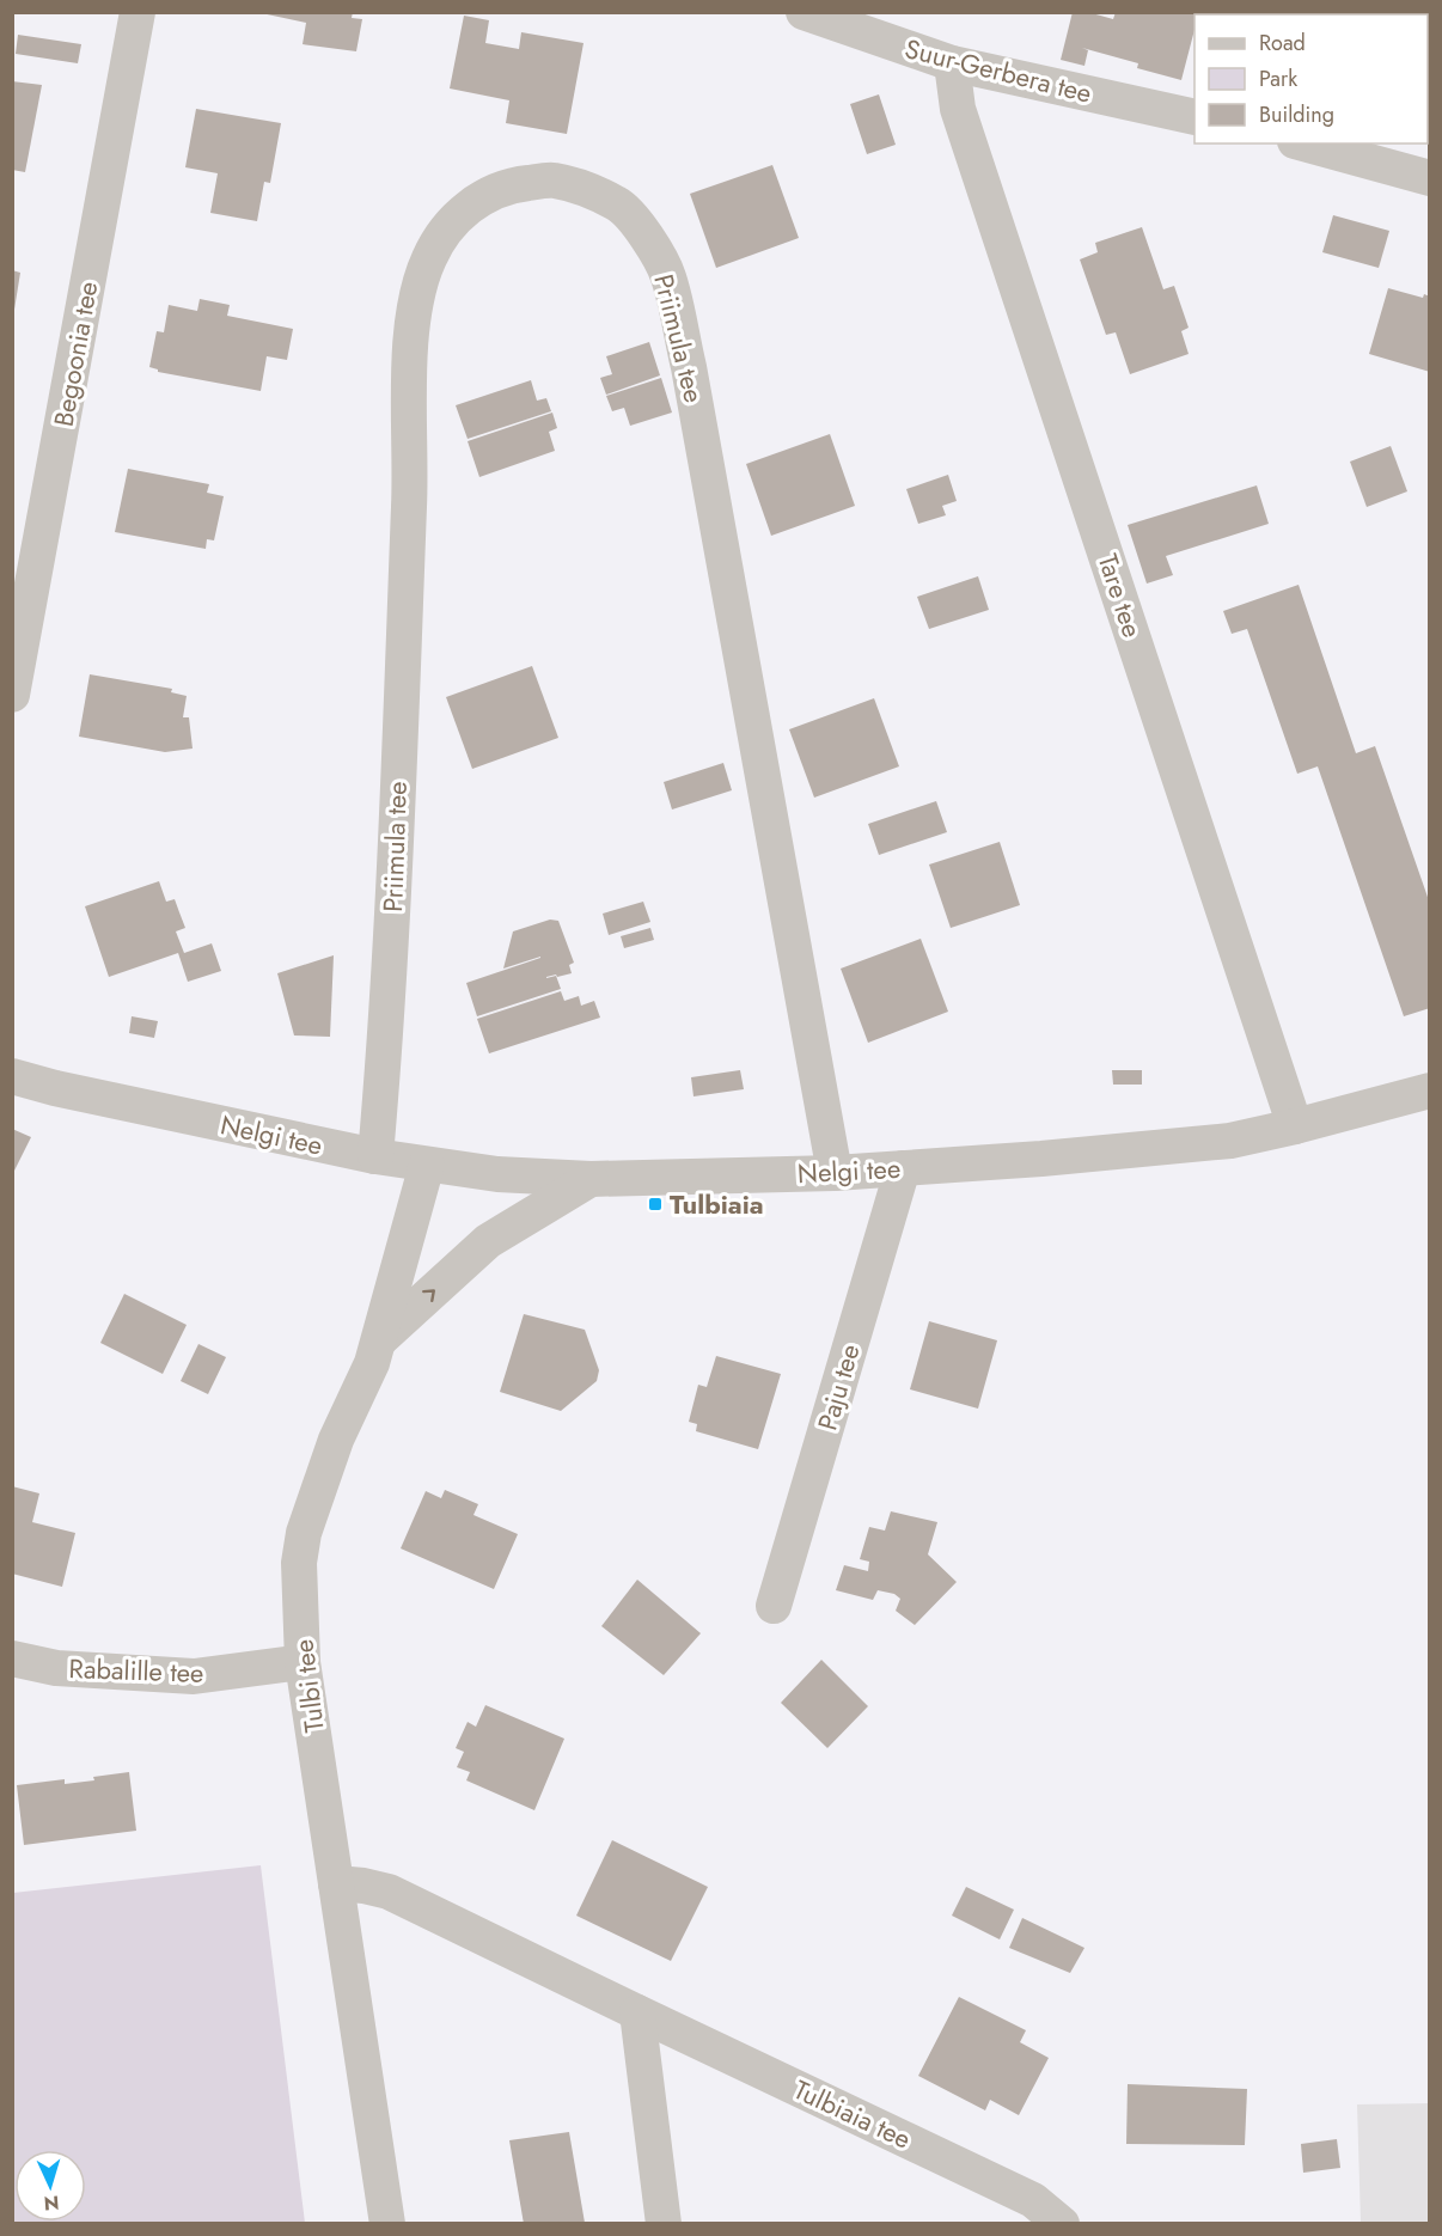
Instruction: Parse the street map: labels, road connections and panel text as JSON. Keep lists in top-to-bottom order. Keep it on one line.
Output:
{"streets":{"street":["Suur-Gerbera tee","Priimula tee","Begoonia tee","Tare tee","Nelgi tee","Paju tee","Rabalille tee","Tulbi tee","Tulbiaia tee"]},"crossings":[["Suur-Gerbera tee","Tare tee"],["Priimula tee","Nelgi tee"],["Tare tee","Nelgi tee"],["Nelgi tee","Paju tee"],["Nelgi tee","Tulbi tee"],["Rabalille tee","Tulbi tee"],["Tulbi tee","Tulbiaia tee"]],"places":{"transit":["Tulbiaia"]},"legend":["Road","Park","Building"],"north":"bottom"}
